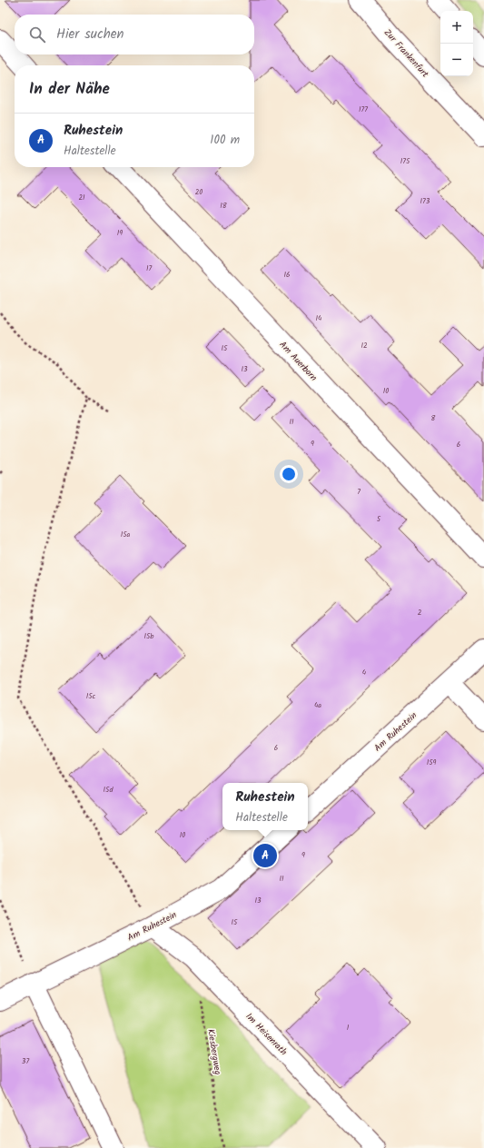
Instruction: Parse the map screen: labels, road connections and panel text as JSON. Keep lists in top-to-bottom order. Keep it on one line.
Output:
{"streets":{"street":["Zur Frankenfurt","Am Auerborn","Am Ruhestein","Im Heisenrath"],"path":["Kiesbergweg"]},"crossings":[["Am Ruhestein","Im Heisenrath"]],"house_numbers":["177","175","20","21","173","18","19","17","16","14","12","15","13","10","8","11","9","6","7","5","15a","2","15b","4","15c","4a","6","159","15d","10","9","11","13","15","1","37"],"page":{"map_buttons":["+","−"],"search":"Hier suchen","heading":"In der Nähe","list":[{"mark":"A","name":"Ruhestein","note":"Haltestelle","value":"100 m"}],"popup":["Ruhestein","Haltestelle"],"pins":"A"}}
